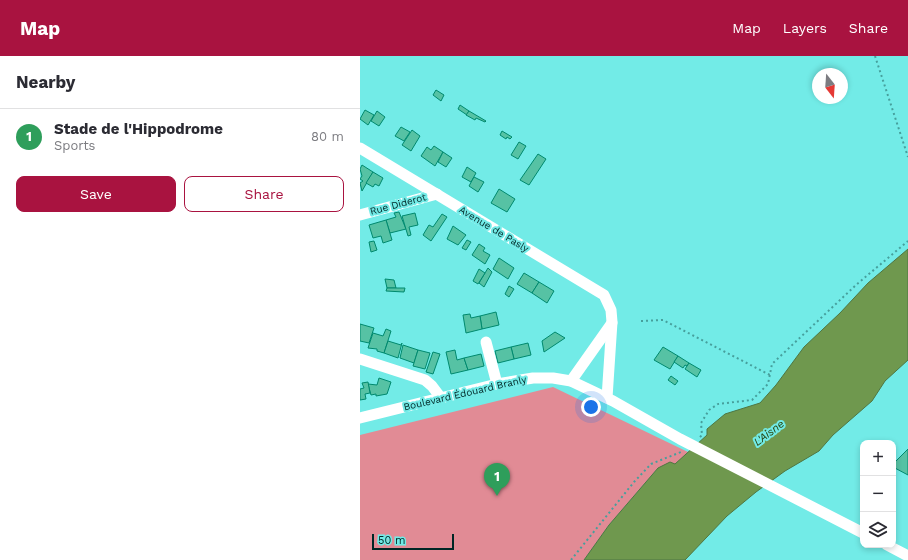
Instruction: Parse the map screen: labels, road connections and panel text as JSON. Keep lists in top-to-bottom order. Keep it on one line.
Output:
{"streets":{"street":["Rue Diderot","Avenue de Pasly","Boulevard Édouard Branly"]},"crossings":[["Rue Diderot","Avenue de Pasly"],["Avenue de Pasly","Boulevard Édouard Branly"]],"water":["L'Aisne"],"scale_bar":"50 m","north":"bottom","page":{"header":"Map","nav":["Map","Layers","Share"],"heading":"Nearby","list":[{"mark":"1","name":"Stade de l'Hippodrome","note":"Sports","value":"80 m"}],"buttons":["Save","Share"],"map_buttons":["+","−"],"pins":"1","scale":"50 m"}}
